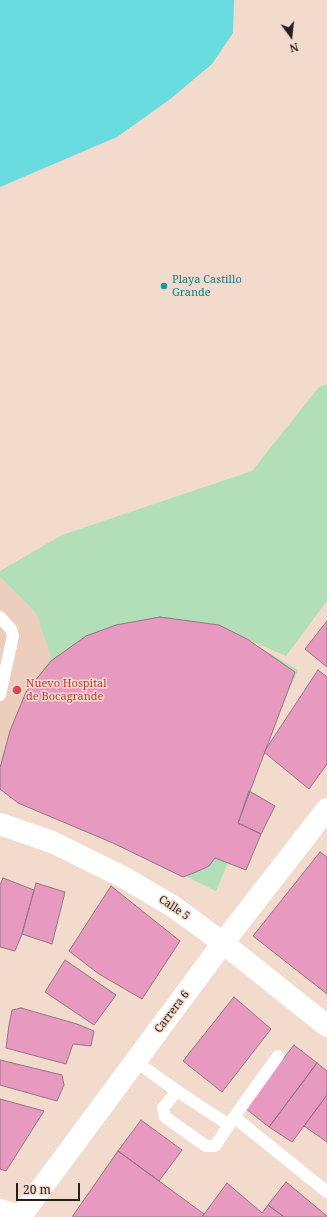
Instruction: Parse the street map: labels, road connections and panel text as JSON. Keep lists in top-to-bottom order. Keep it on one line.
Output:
{"streets":{"street":["Calle 5","Carrera 6"]},"crossings":[["Calle 5","Carrera 6"]],"places":["Playa Castillo Grande","Nuevo Hospital de Bocagrande"],"scale_bar":"20 m","north":"bottom"}
